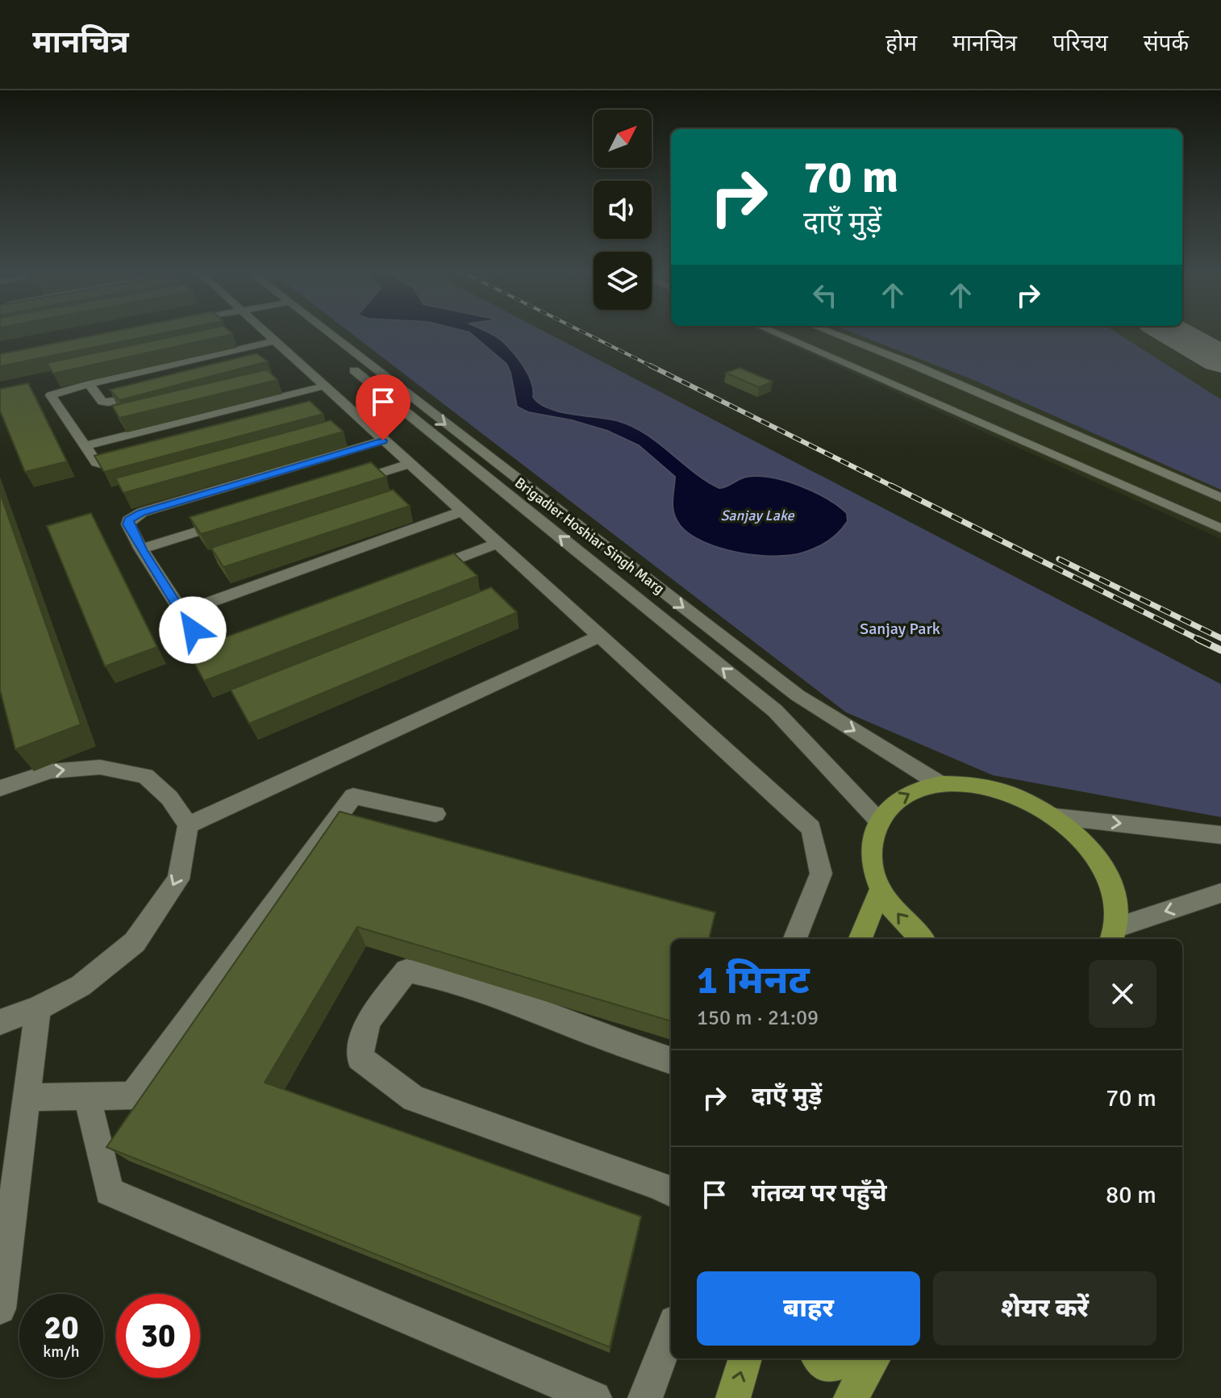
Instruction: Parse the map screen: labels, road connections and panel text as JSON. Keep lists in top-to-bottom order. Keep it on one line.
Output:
{"streets":{"street":["Brigadier Hoshiar Singh Marg"]},"water":["Sanjay Lake"],"parks":["Sanjay Park"],"north":"top right","page":{"header":"मानचित्र","nav":["होम","मानचित्र","परिचय","संपर्क"],"turn":["70 m","दाएँ मुड़ें"],"heading":["1 मिनट","150 m · 21:09"],"list":[{"name":"दाएँ मुड़ें","value":"70 m"},{"name":"गंतव्य पर पहुँचे","value":"80 m"}],"buttons":["बाहर","शेयर करें"],"speed":"20 km/h","limit":"30"}}
